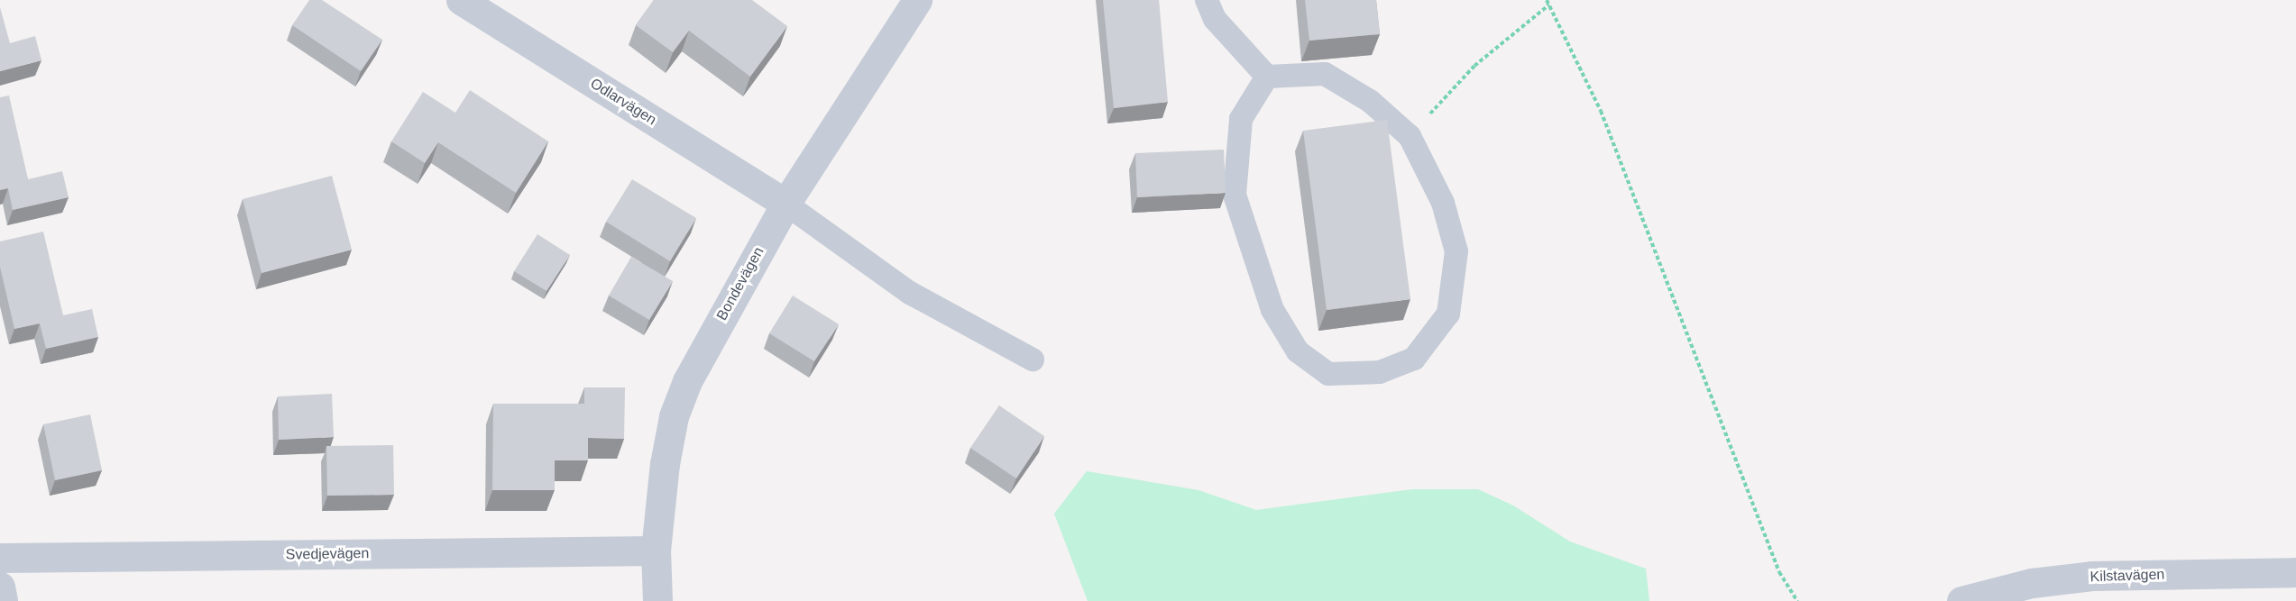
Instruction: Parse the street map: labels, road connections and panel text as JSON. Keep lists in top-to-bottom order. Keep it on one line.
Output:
{"streets":{"street":["Odlarvägen","Bondevägen","Svedjevägen","Kilstavägen"]},"crossings":[["Odlarvägen","Bondevägen"],["Bondevägen","Svedjevägen"]]}
